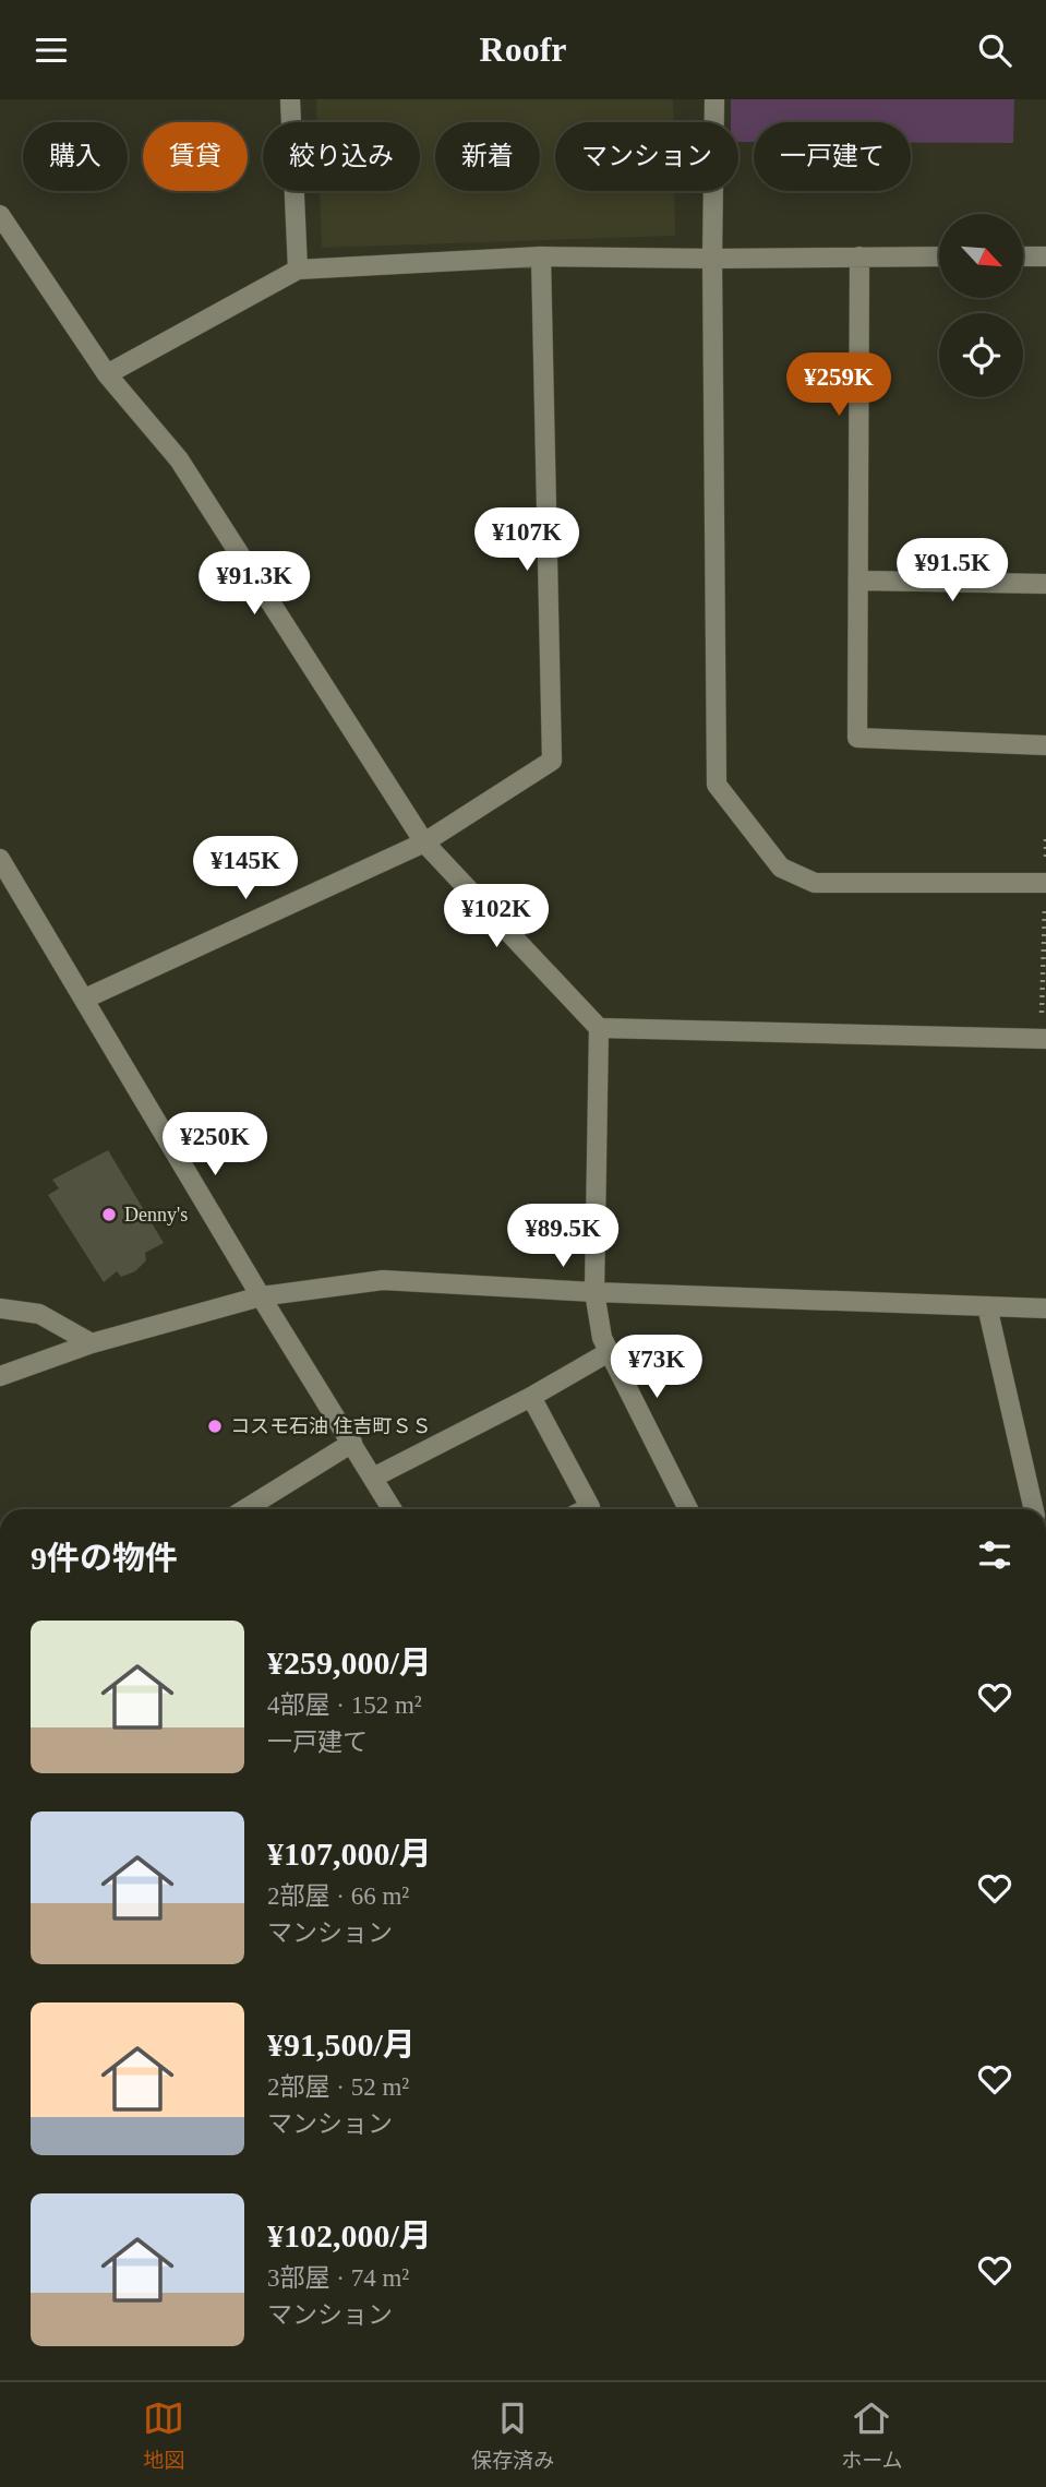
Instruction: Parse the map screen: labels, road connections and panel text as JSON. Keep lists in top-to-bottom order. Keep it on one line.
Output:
{"places":["Denny's","コスモ石油 住吉町ＳＳ"],"north":"bottom right","page":{"header":"Roofr","chip":["購入","賃貸","絞り込み","新着","マンション","一戸建て"],"price":["¥259K","¥107K","¥91.5K","¥91.3K","¥145K","¥102K","¥250K","¥89.5K","¥73K"],"heading":"9件の物件","list":[{"name":"¥259,000/月","note":"4部屋 · 152 m² · 一戸建て"},{"name":"¥107,000/月","note":"2部屋 · 66 m² · マンション"},{"name":"¥91,500/月","note":"2部屋 · 52 m² · マンション"},{"name":"¥102,000/月","note":"3部屋 · 74 m² · マンション"}],"tabs":["地図","保存済み","ホーム"]}}
